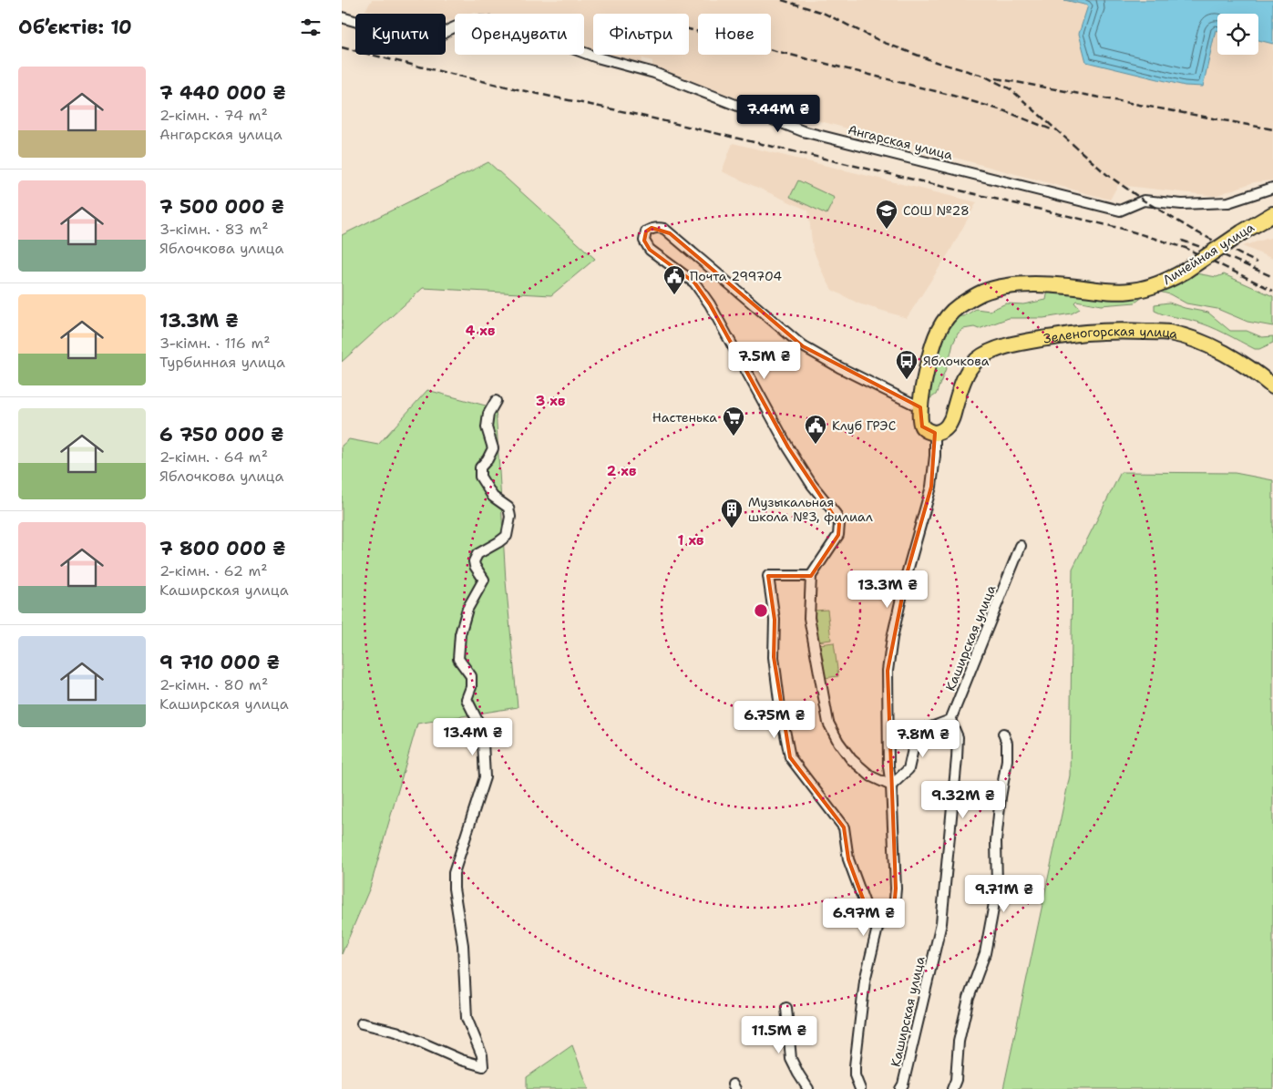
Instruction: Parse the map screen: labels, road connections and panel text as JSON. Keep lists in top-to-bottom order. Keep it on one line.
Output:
{"streets":{"main road":["Линейная улица","Зеленогорская улица"],"street":["Ангарская улица","Каширская улица"]},"crossings":[["Линейная улица","Зеленогорская улица"]],"places":{"school or university":["СОШ №28"],"public building":["Почта 299704","Клуб ГРЭС"],"bus stop":["Яблочкова"],"supermarket":["Настенька"],"building":["Музыкальная школа №3, филиал"]},"page":{"heading":"Об’єктів: 10","chip":["Купити","Орендувати","Фільтри","Нове"],"list":[{"name":"7 440 000 ₴","note":"2-кімн. · 74 m² · Ангарская улица"},{"name":"7 500 000 ₴","note":"3-кімн. · 83 m² · Яблочкова улица"},{"name":"13.3M ₴","note":"3-кімн. · 116 m² · Турбинная улица"},{"name":"6 750 000 ₴","note":"2-кімн. · 64 m² · Яблочкова улица"},{"name":"7 800 000 ₴","note":"2-кімн. · 62 m² · Каширская улица"},{"name":"9 710 000 ₴","note":"2-кімн. · 80 m² · Каширская улица"}],"price":["7.44M ₴","7.5M ₴","13.3M ₴","6.75M ₴","13.4M ₴","7.8M ₴","9.32M ₴","9.71M ₴","6.97M ₴","11.5M ₴"]},"rings":["4 хв","3 хв","2 хв","1 хв"]}
